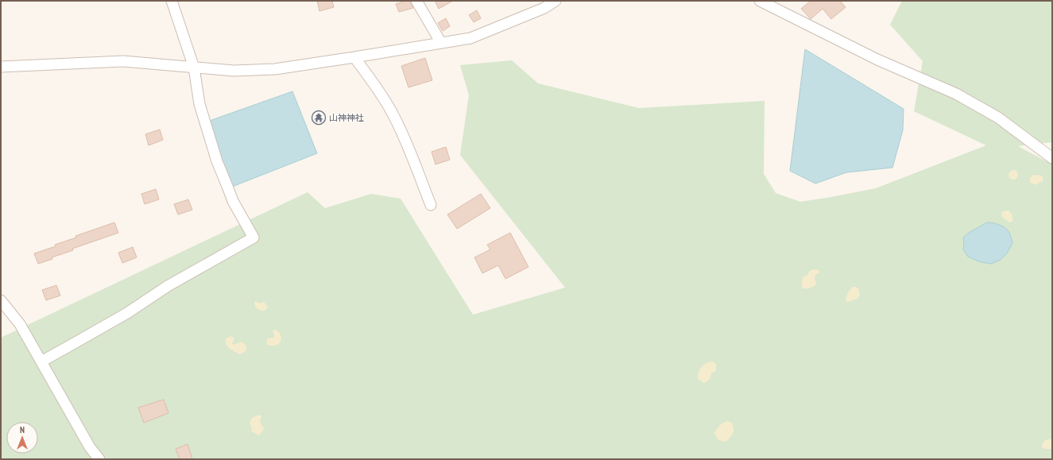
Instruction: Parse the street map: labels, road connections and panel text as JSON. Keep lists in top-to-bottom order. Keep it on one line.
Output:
{"places":{"temple":["山神神社"]},"north":"top"}
